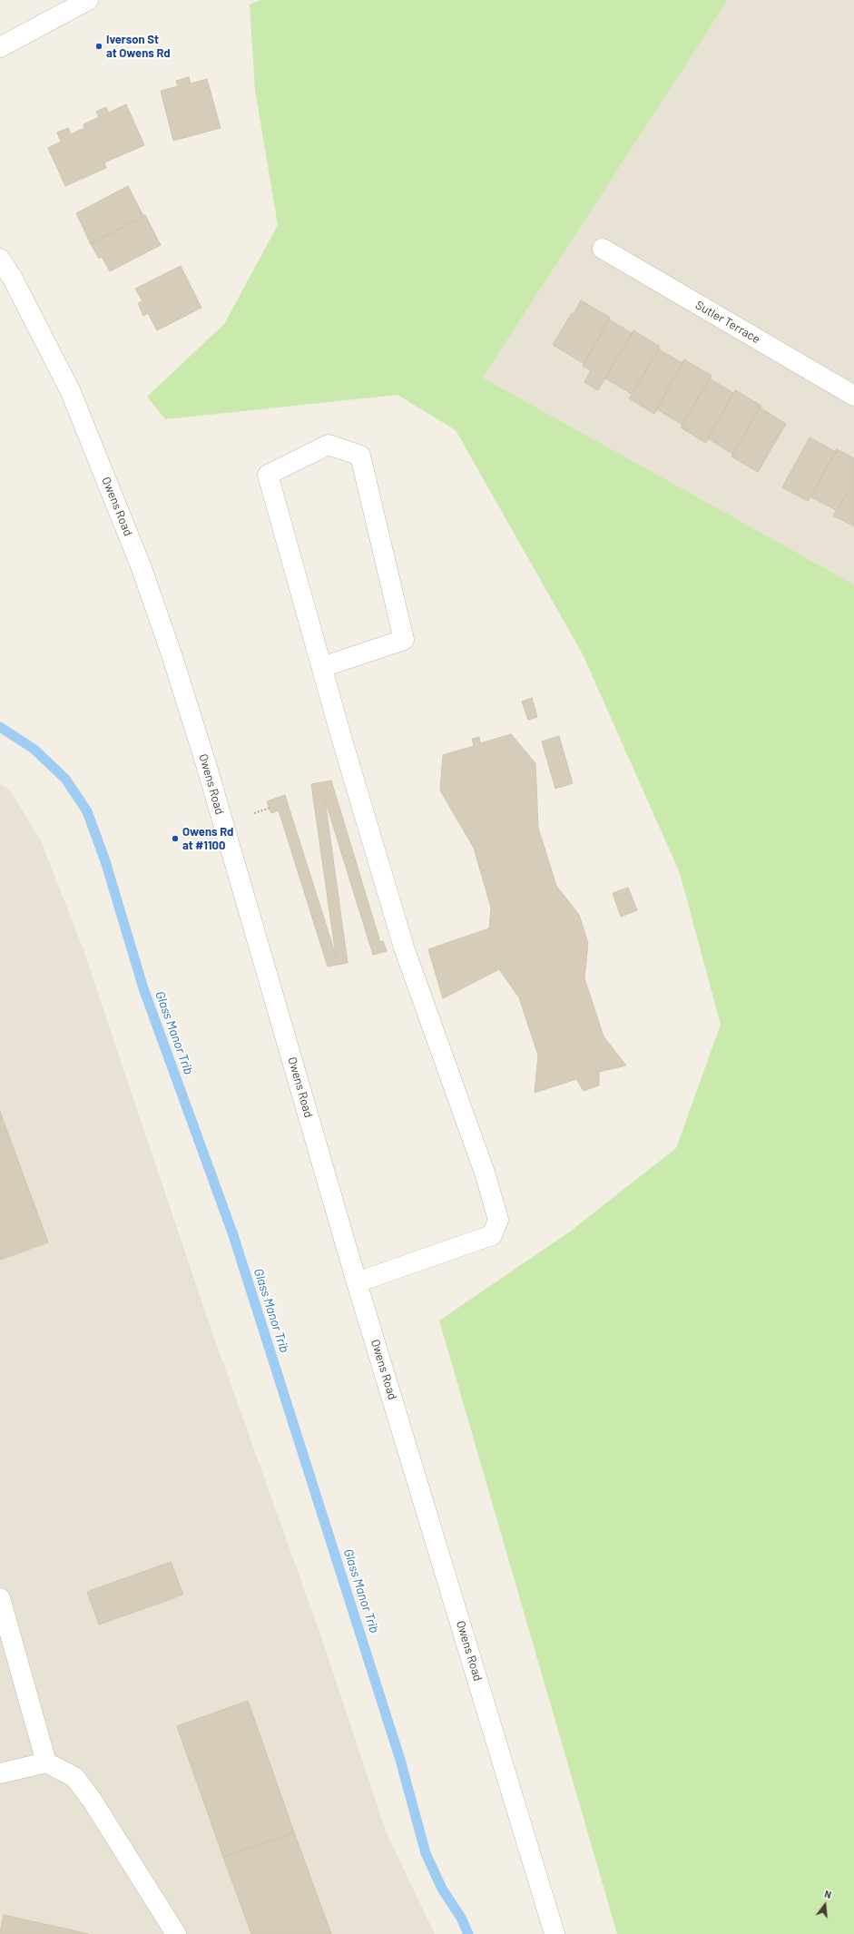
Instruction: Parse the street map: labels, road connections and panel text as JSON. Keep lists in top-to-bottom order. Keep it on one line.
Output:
{"streets":{"street":["Sutler Terrace","Owens Road"]},"water":["Glass Manor Trib"],"places":["Iverson St at Owens Rd","Owens Rd at #1100"],"north":"top"}
